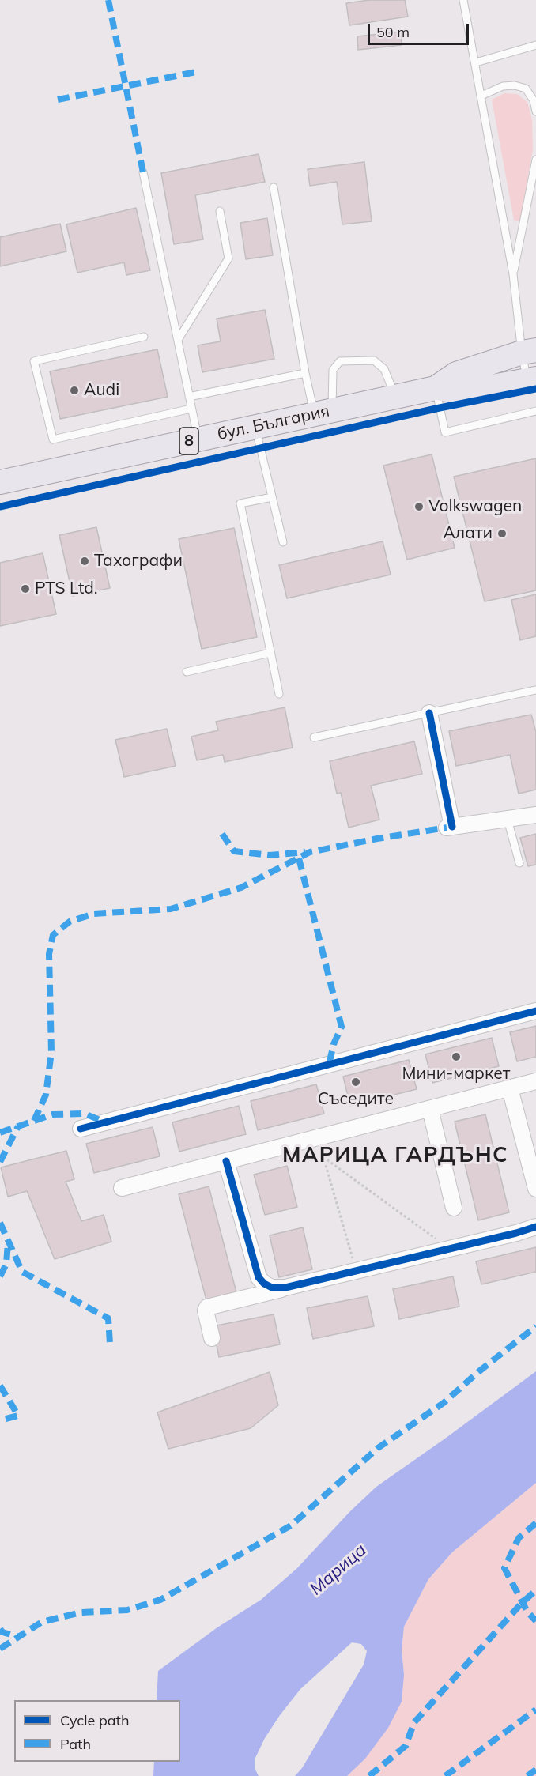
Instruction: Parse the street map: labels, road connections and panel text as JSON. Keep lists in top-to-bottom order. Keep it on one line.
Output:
{"streets":{"main road":["бул. България","8"]},"districts":["МАРИЦА ГАРДЪНС"],"water":["Марица"],"places":["Audi","Volkswagen","Алати","Тахографи","PTS Ltd.","Мини-маркет","Съседите"],"legend":["Cycle path","Path"],"scale_bar":"50 m"}
